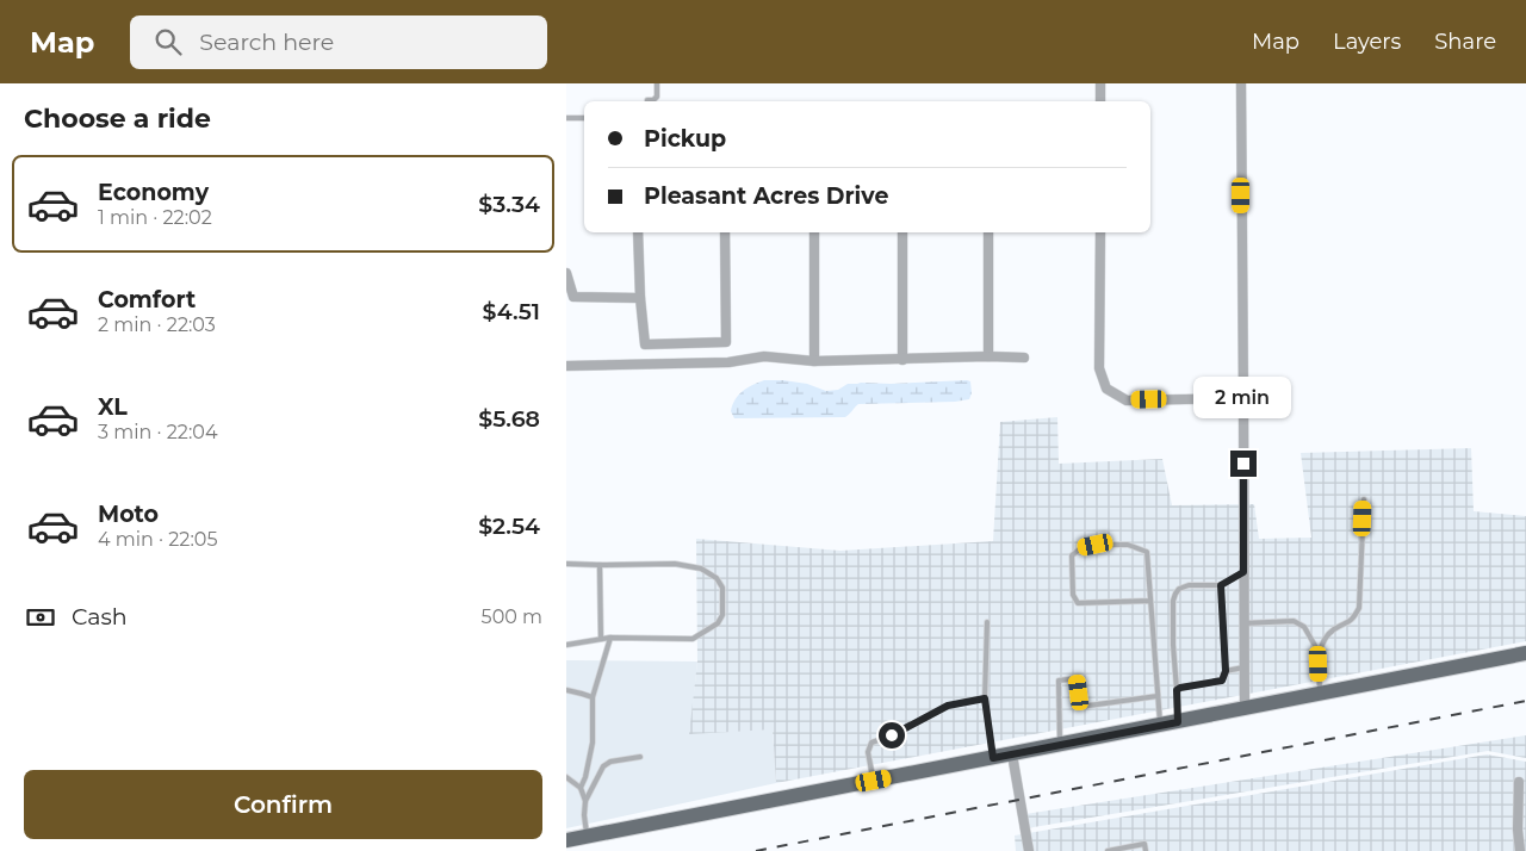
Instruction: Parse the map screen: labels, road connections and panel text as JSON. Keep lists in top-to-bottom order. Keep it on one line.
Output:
{"page":{"header":"Map","search":"Search here","nav":["Map","Layers","Share"],"heading":"Choose a ride","banner":["Pickup","Pleasant Acres Drive"],"list":[{"name":"Economy","note":"1 min · 22:02","value":"$3.34"},{"name":"Comfort","note":"2 min · 22:03","value":"$4.51"},{"name":"XL","note":"3 min · 22:04","value":"$5.68"},{"name":"Moto","note":"4 min · 22:05","value":"$2.54"}],"bubble":"2 min","pay":["Cash","500 m"],"buttons":"Confirm"}}
